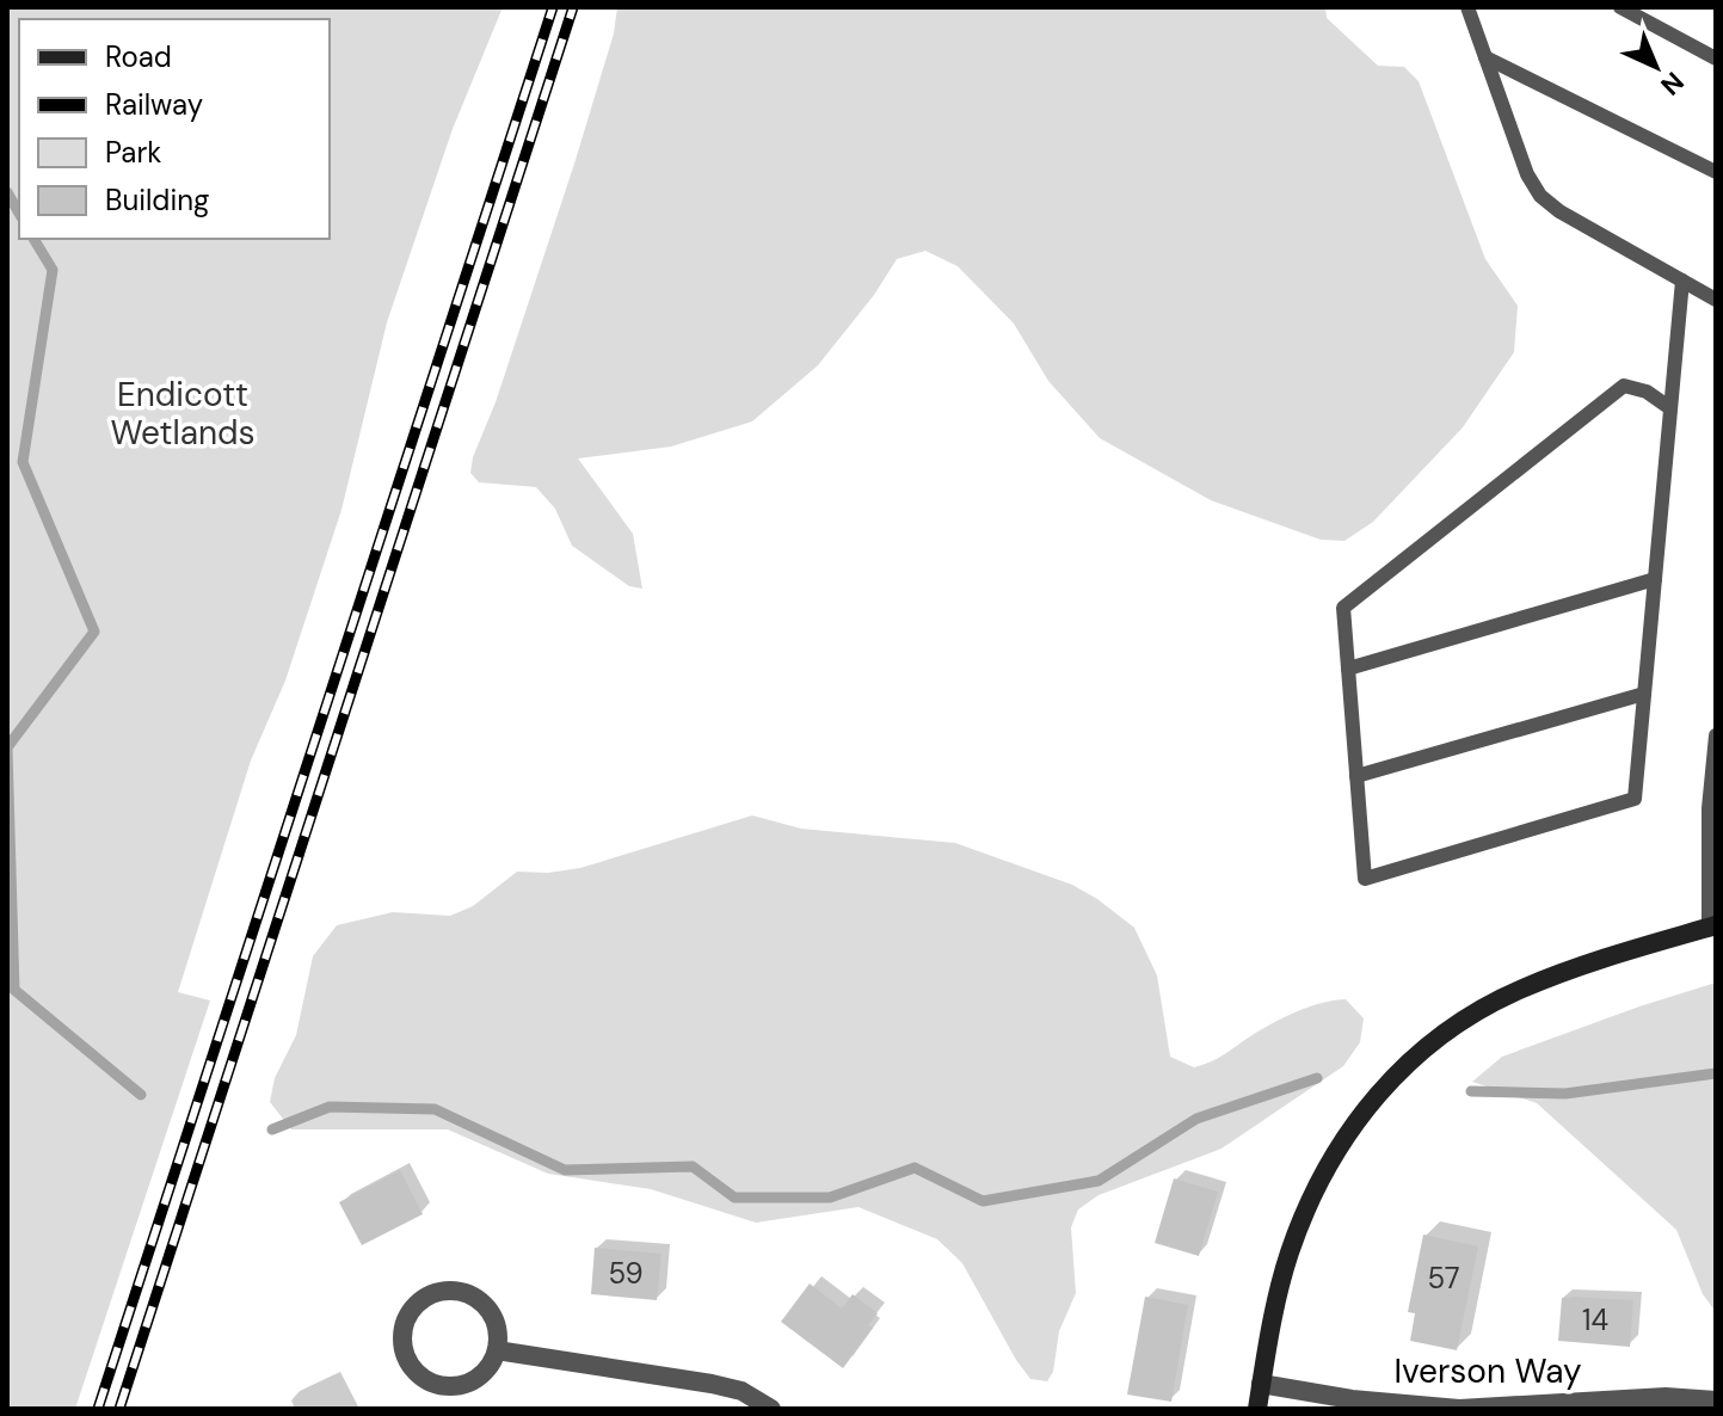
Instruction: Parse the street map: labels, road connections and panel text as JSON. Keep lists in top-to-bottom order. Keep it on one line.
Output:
{"streets":{"street":["Iverson Way"]},"parks":["Endicott Wetlands"],"house_numbers":["59","57","14"],"legend":["Road","Railway","Park","Building"],"north":"bottom right"}
